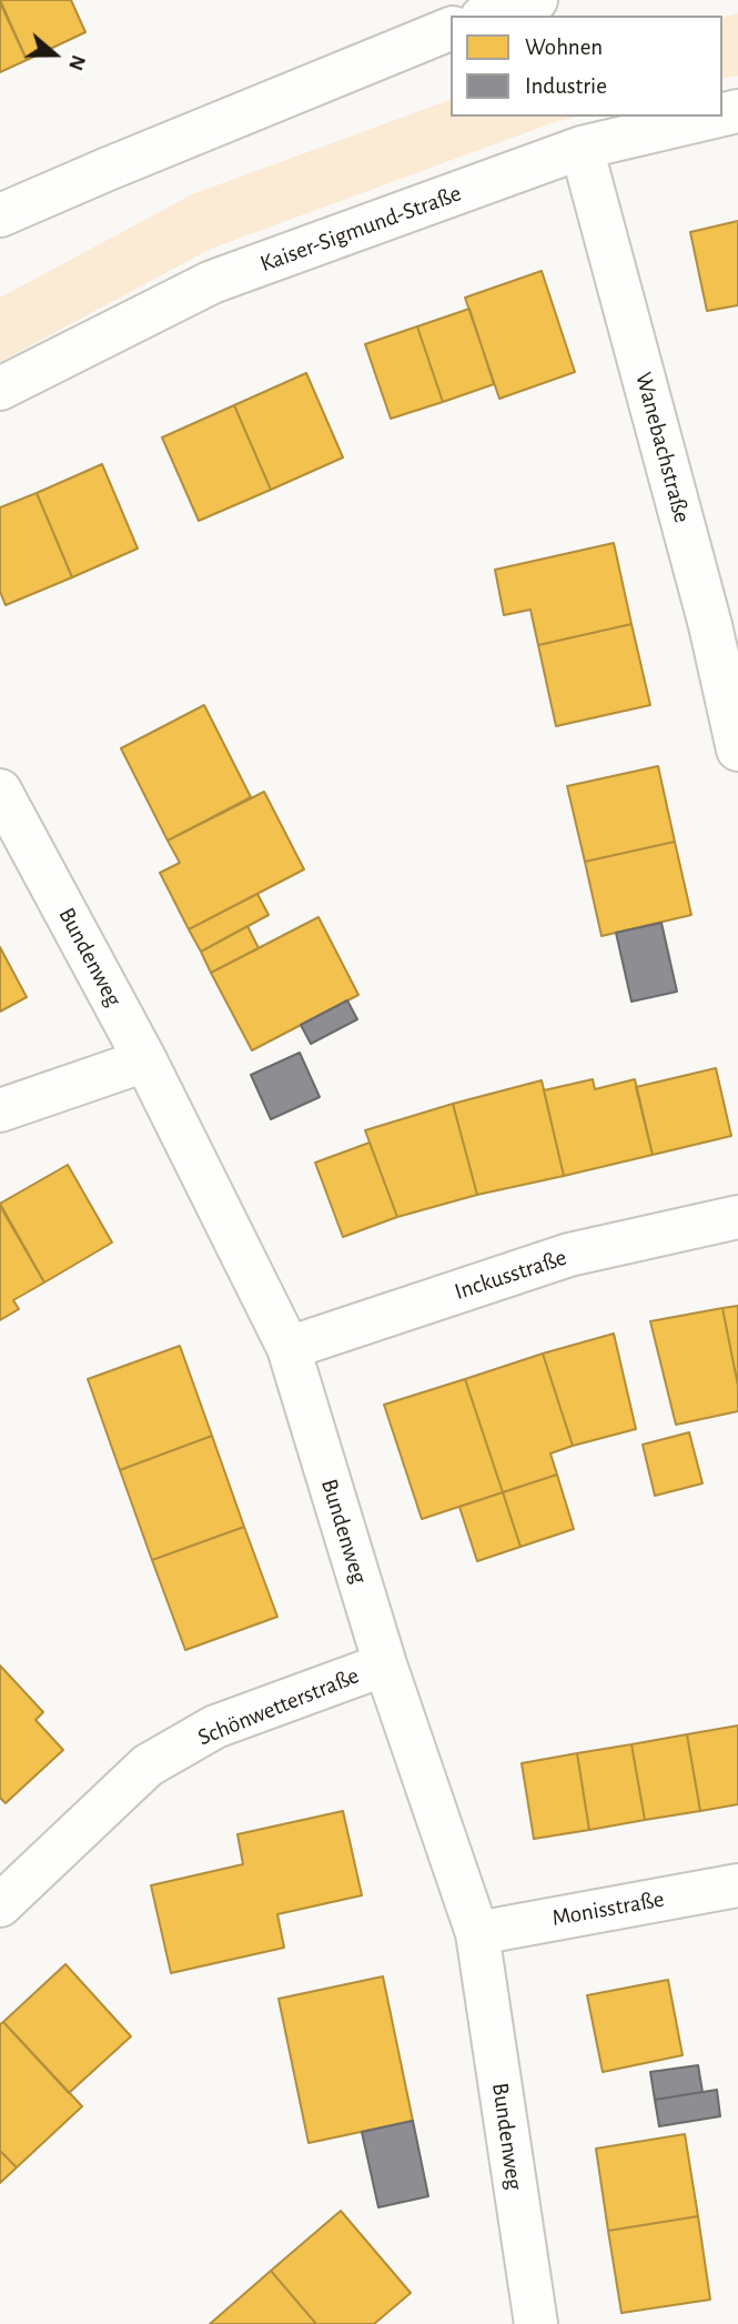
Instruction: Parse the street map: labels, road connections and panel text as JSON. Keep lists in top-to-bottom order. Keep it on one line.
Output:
{"streets":{"street":["Kaiser-Sigmund-Straße","Wanebachstraße","Bundenweg","Inckusstraße","Schönwetterstraße","Monisstraße"]},"crossings":[["Kaiser-Sigmund-Straße","Wanebachstraße"],["Bundenweg","Inckusstraße"],["Bundenweg","Schönwetterstraße"],["Bundenweg","Monisstraße"]],"legend":["Wohnen","Industrie"],"north":"right"}
